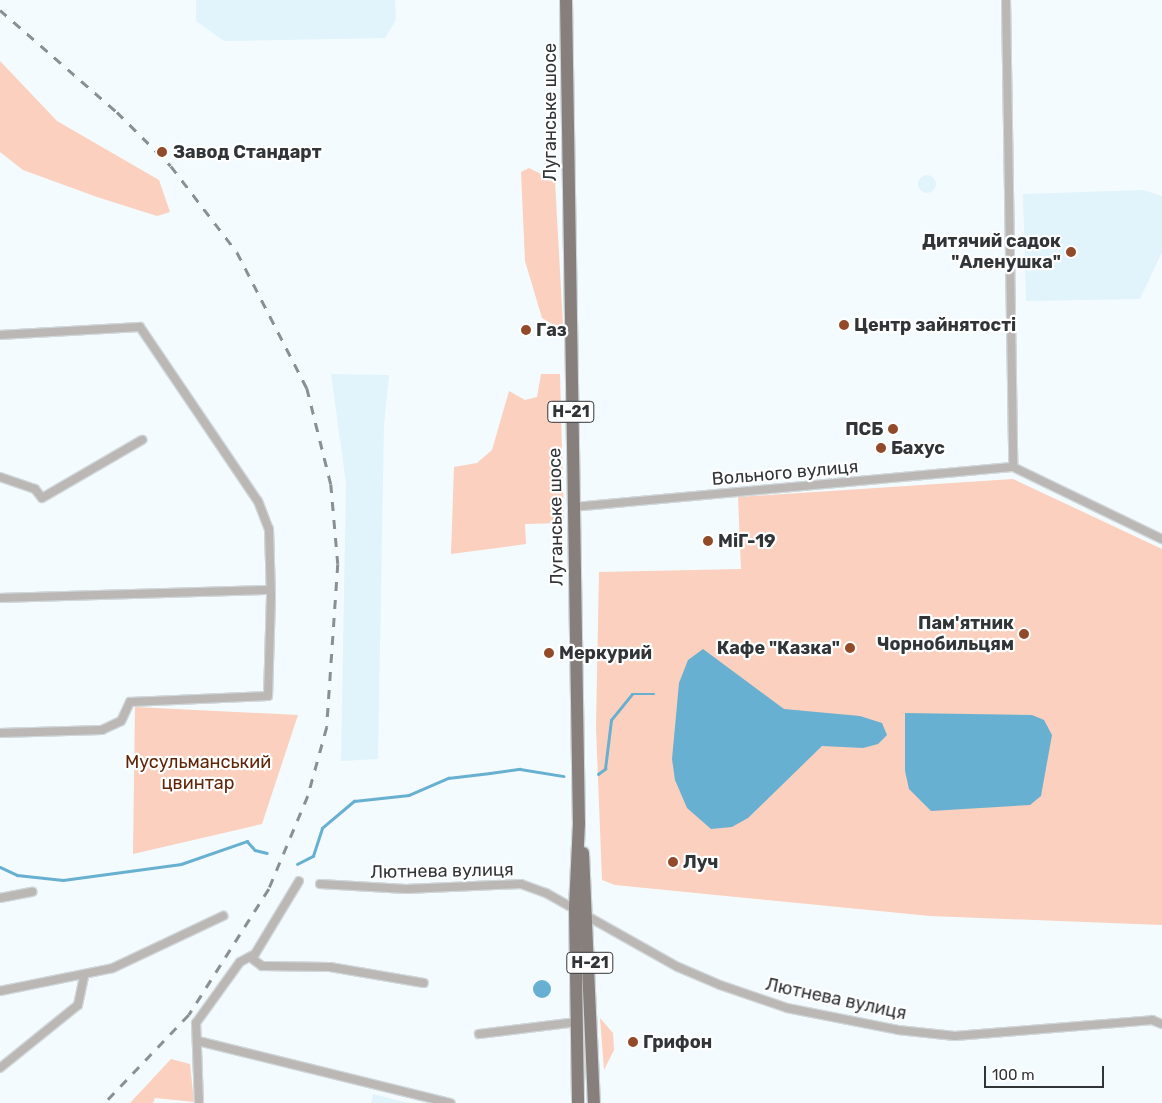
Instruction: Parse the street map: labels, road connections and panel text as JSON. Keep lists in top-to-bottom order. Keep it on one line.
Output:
{"streets":{"main road":["Луганське шосе","Н-21"],"street":["Вольного вулиця","Лютнева вулиця"]},"crossings":[["Луганське шосе","Вольного вулиця"],["Луганське шосе","Лютнева вулиця"]],"parks":["Мусульманський цвинтар"],"places":["Завод Стандарт","Дитячий садок \"Аленушка\"","Центр зайнятості","Газ","ПСБ","Бахус","МіГ-19","Пам'ятник Чорнобильцям","Кафе \"Казка\"","Меркурий","Луч","Грифон"],"scale_bar":"100 m"}
